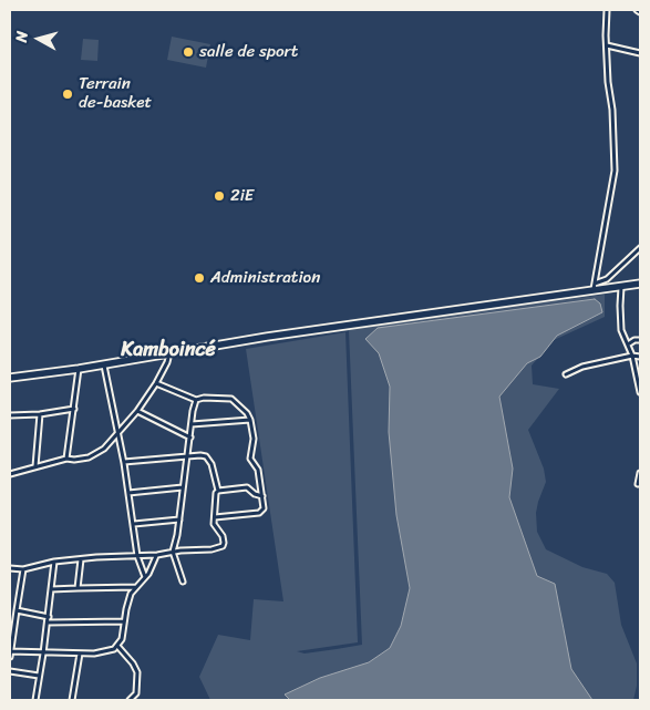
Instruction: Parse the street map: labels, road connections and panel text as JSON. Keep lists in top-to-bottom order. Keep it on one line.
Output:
{"districts":["Kamboincé"],"places":["salle de sport","Terrain de-basket","2iE","Administration"],"north":"left"}
